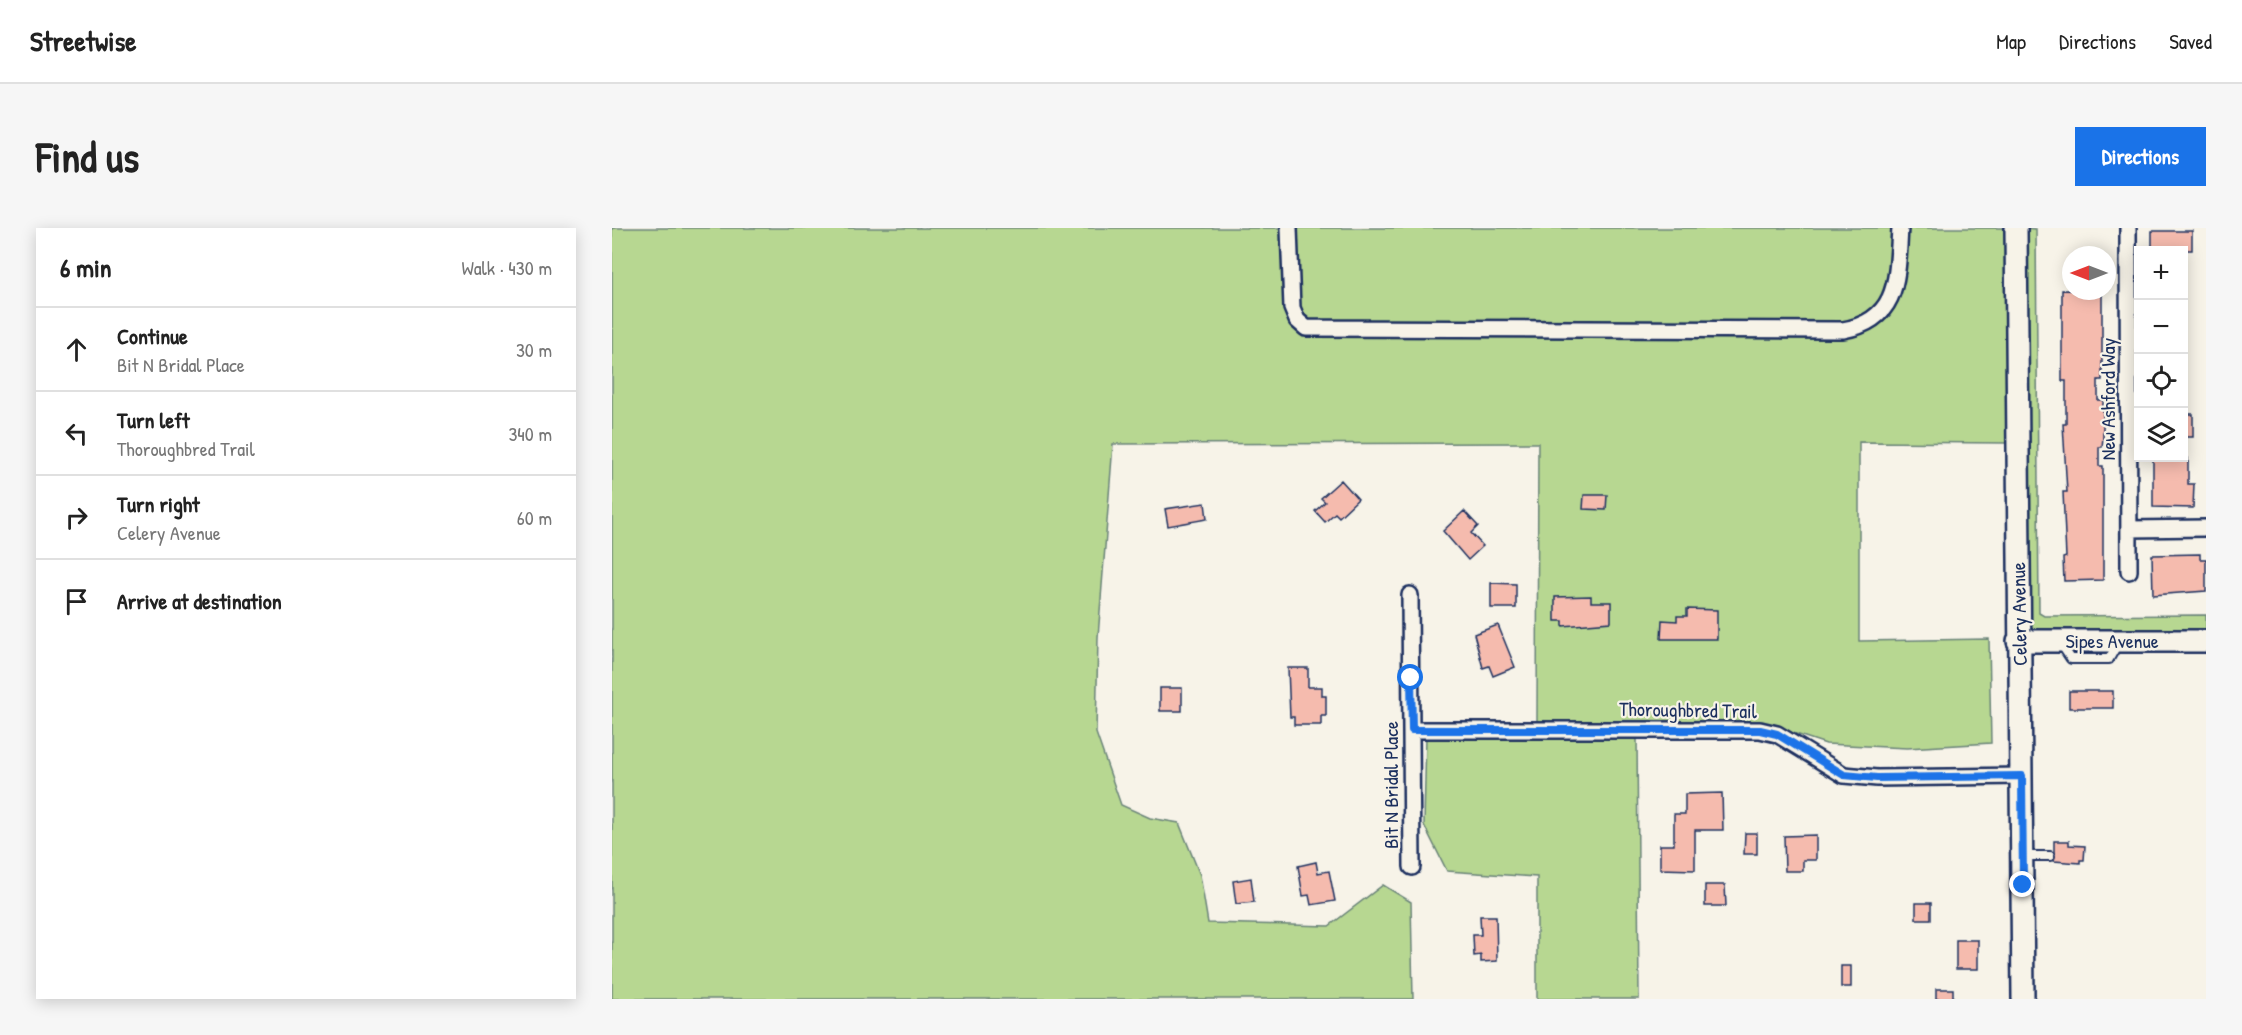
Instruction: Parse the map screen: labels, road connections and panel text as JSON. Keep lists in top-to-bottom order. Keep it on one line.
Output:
{"streets":{"main road":["Celery Avenue","Sipes Avenue"],"street":["New Ashford Way","Thoroughbred Trail","Bit N Bridal Place"]},"crossings":[["Celery Avenue","Sipes Avenue"],["Celery Avenue","Thoroughbred Trail"],["Thoroughbred Trail","Bit N Bridal Place"]],"north":"left","page":{"header":"Streetwise","nav":["Map","Directions","Saved"],"buttons":"Directions","title":"Find us","heading":["6 min","Walk · 430 m"],"map_buttons":["+","−"],"list":[["Continue","Bit N Bridal Place","30 m"],["Turn left","Thoroughbred Trail","340 m"],["Turn right","Celery Avenue","60 m"],"Arrive at destination"]}}
